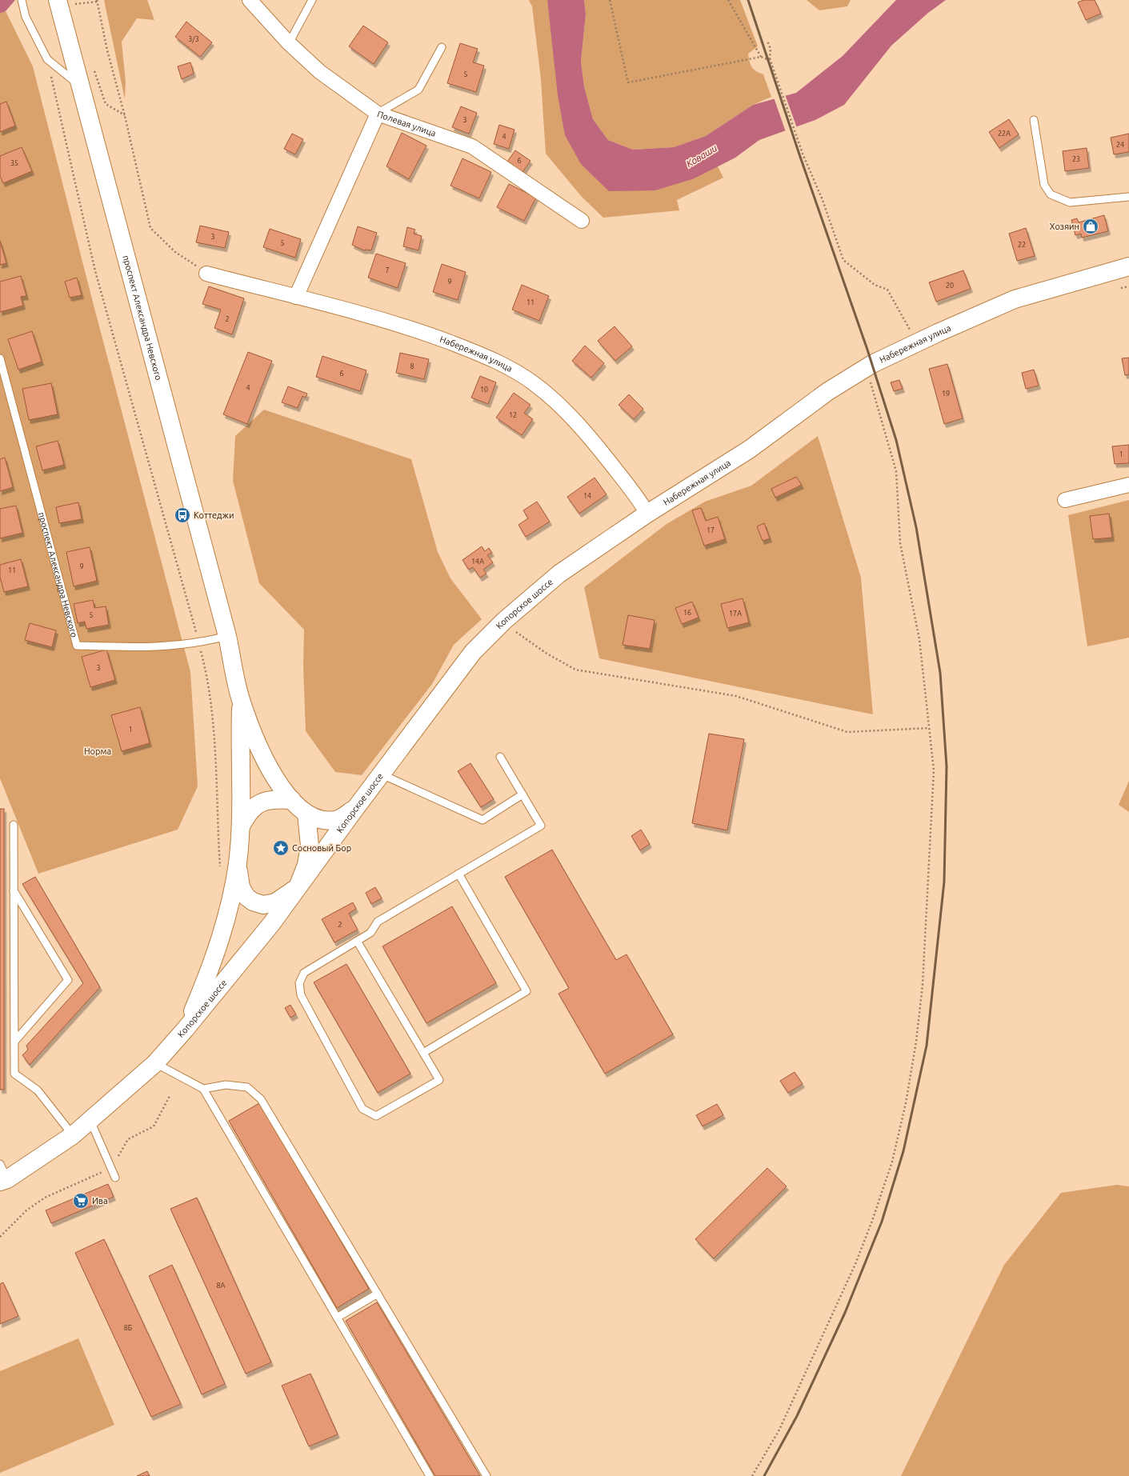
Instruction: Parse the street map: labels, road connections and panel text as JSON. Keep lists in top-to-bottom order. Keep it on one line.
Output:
{"streets":{"main road":["проспект Александра Невского","Набережная улица","Копорское шоссе"],"street":["Полевая улица"]},"crossings":[["Набережная улица","Копорское шоссе"]],"water":["Коваши"],"parks":["Норма"],"places":{"shop":["Хозяин"],"bus stop":["Коттеджи"],"place":["Сосновый Бор"],"supermarket":["Ива"]},"house_numbers":["3/3","5","3","22А","4","24","23","6","35","3","5","22","7","9","20","11","2","8","6","4","10","19","12","1","14","17","14А","9","11","16","17А","5","3","1","2","8А","8Б"]}
